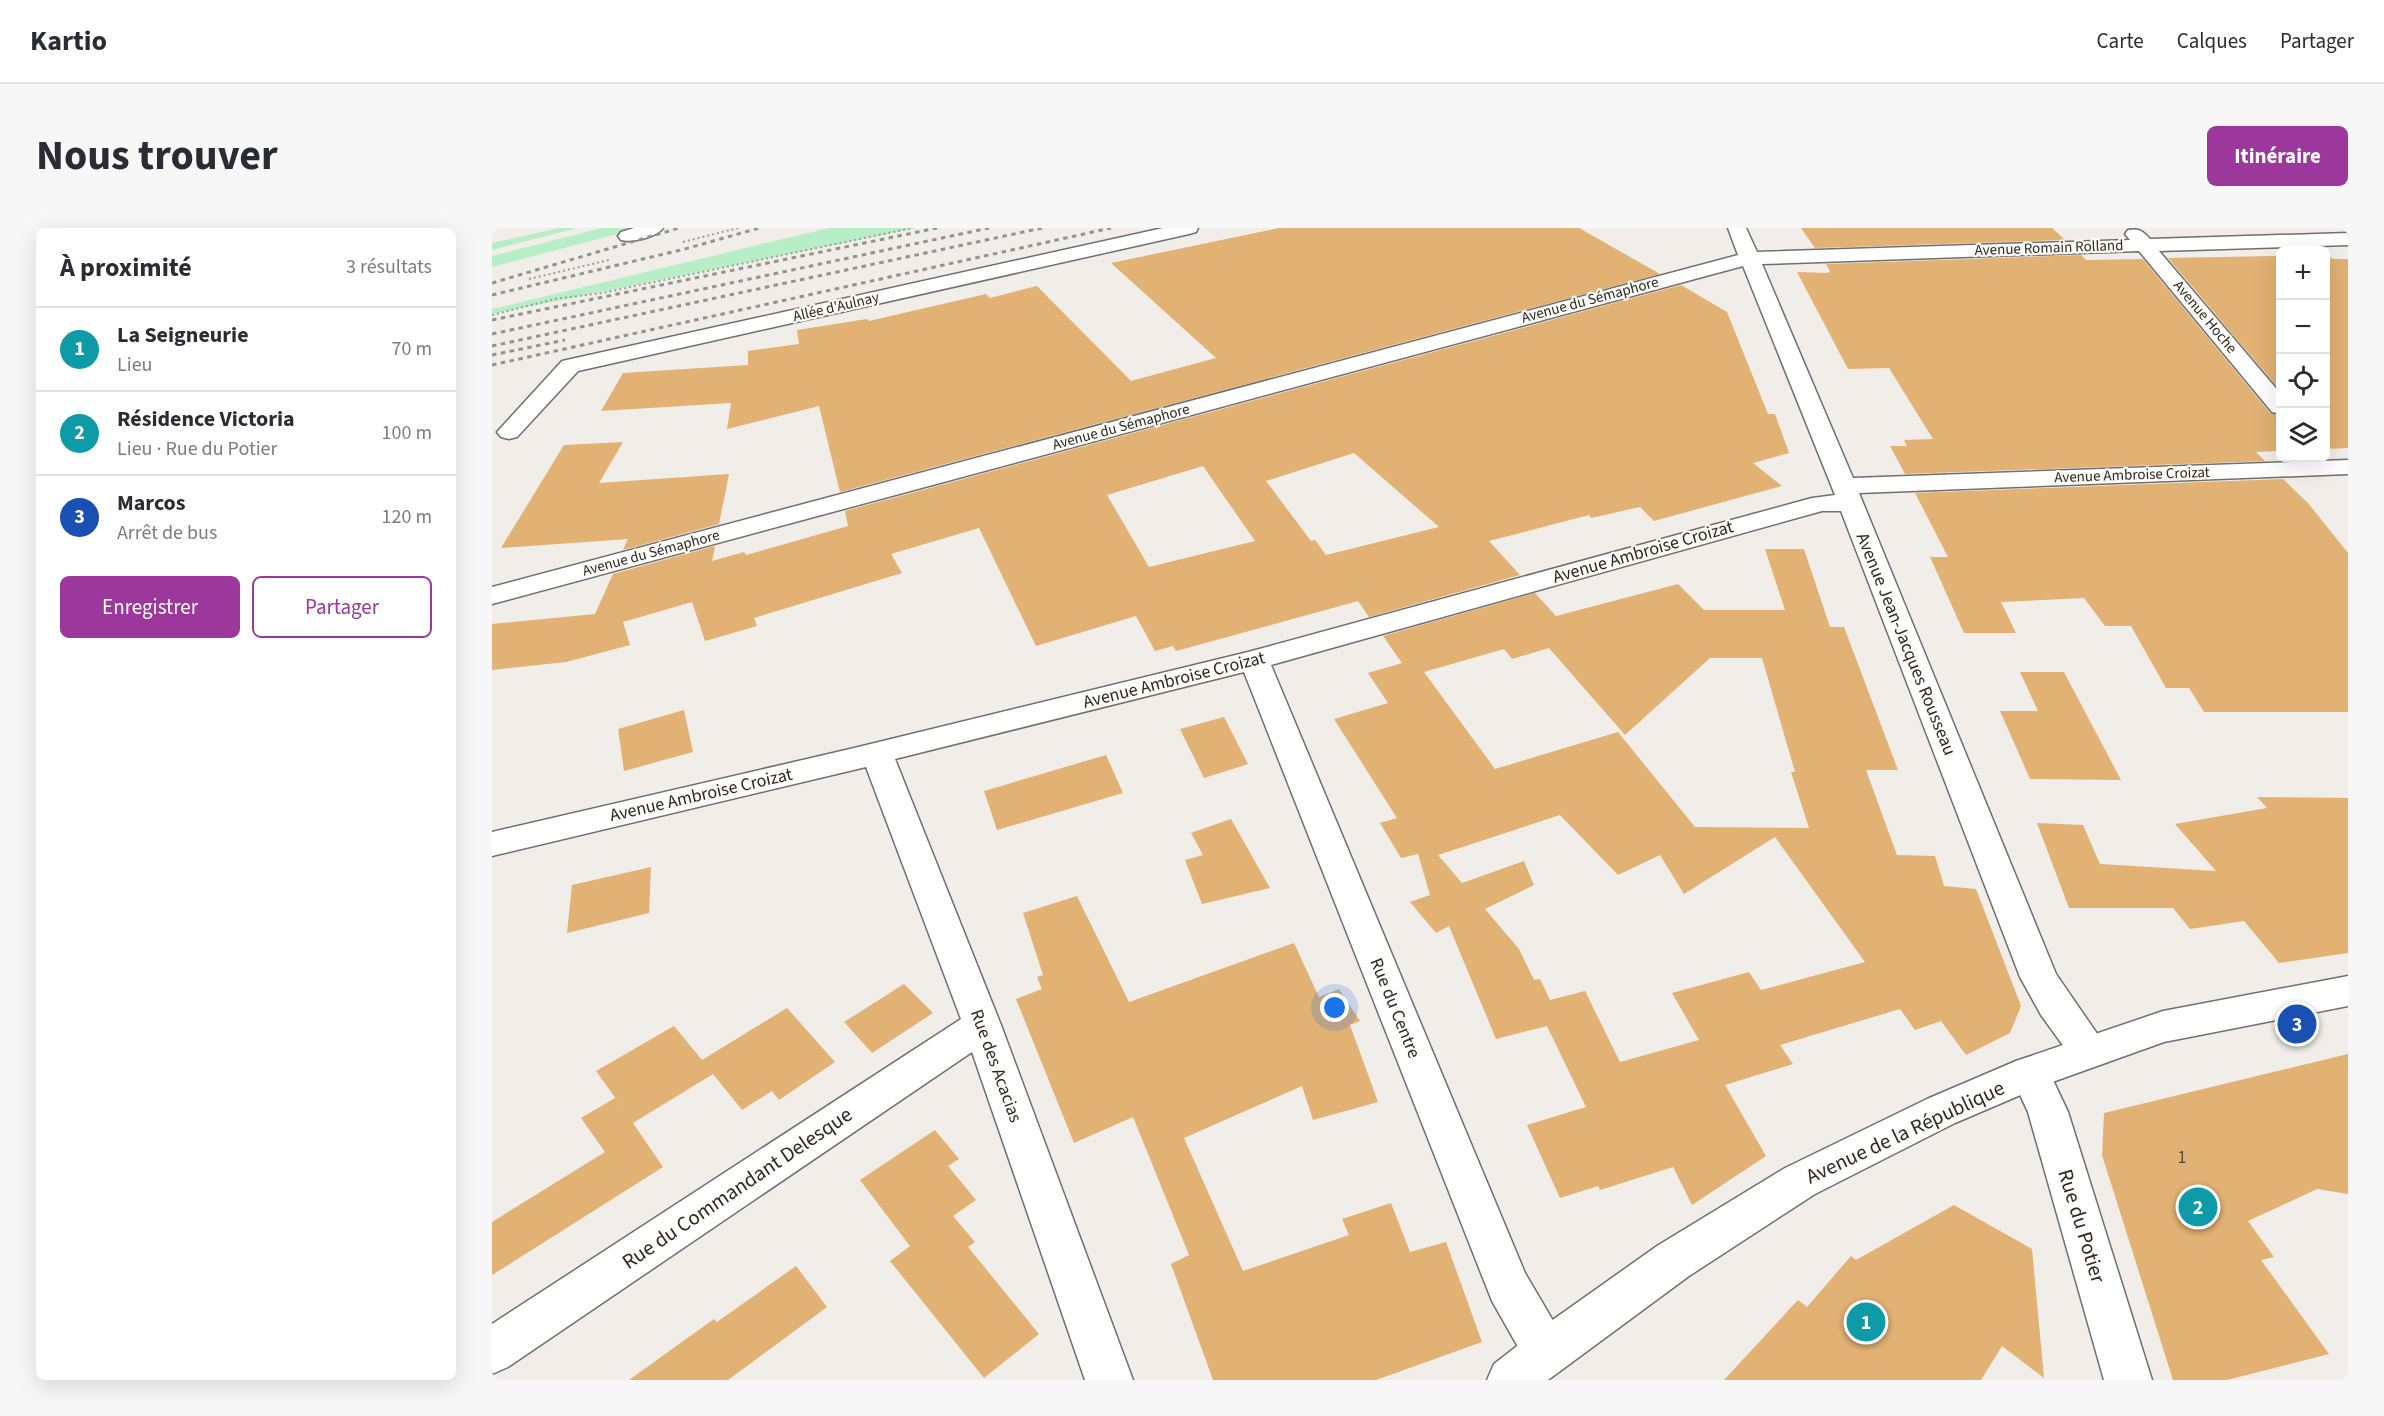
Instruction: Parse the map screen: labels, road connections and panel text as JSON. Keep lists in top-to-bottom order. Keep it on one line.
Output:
{"streets":{"street":["Avenue Romain Rolland","Avenue du Sémaphore","Allée d'Aulnay","Avenue Hoche","Avenue Ambroise Croizat","Avenue Jean-Jacques Rousseau","Rue du Centre","Rue des Acacias","Avenue de la République","Rue du Commandant Delesque","Rue du Potier"]},"crossings":[["Avenue Romain Rolland","Avenue du Sémaphore"],["Avenue Romain Rolland","Avenue Hoche"],["Avenue Romain Rolland","Avenue Jean-Jacques Rousseau"],["Avenue du Sémaphore","Avenue Jean-Jacques Rousseau"],["Avenue Ambroise Croizat","Avenue Jean-Jacques Rousseau"],["Avenue Ambroise Croizat","Rue du Centre"],["Avenue Ambroise Croizat","Rue des Acacias"],["Avenue Jean-Jacques Rousseau","Avenue de la République"],["Rue du Centre","Avenue de la République"],["Rue des Acacias","Rue du Commandant Delesque"],["Avenue de la République","Rue du Potier"]],"house_numbers":["1"],"page":{"header":"Kartio","nav":["Carte","Calques","Partager"],"title":"Nous trouver","buttons":["Itinéraire",["Enregistrer","Partager"]],"heading":["À proximité","3 résultats"],"map_buttons":["+","−"],"list":[{"mark":"1","name":"La Seigneurie","note":"Lieu","value":"70 m"},{"mark":"2","name":"Résidence Victoria","note":"Lieu · Rue du Potier","value":"100 m"},{"mark":"3","name":"Marcos","note":"Arrêt de bus","value":"120 m"}],"pins":["3","2","1"]}}
